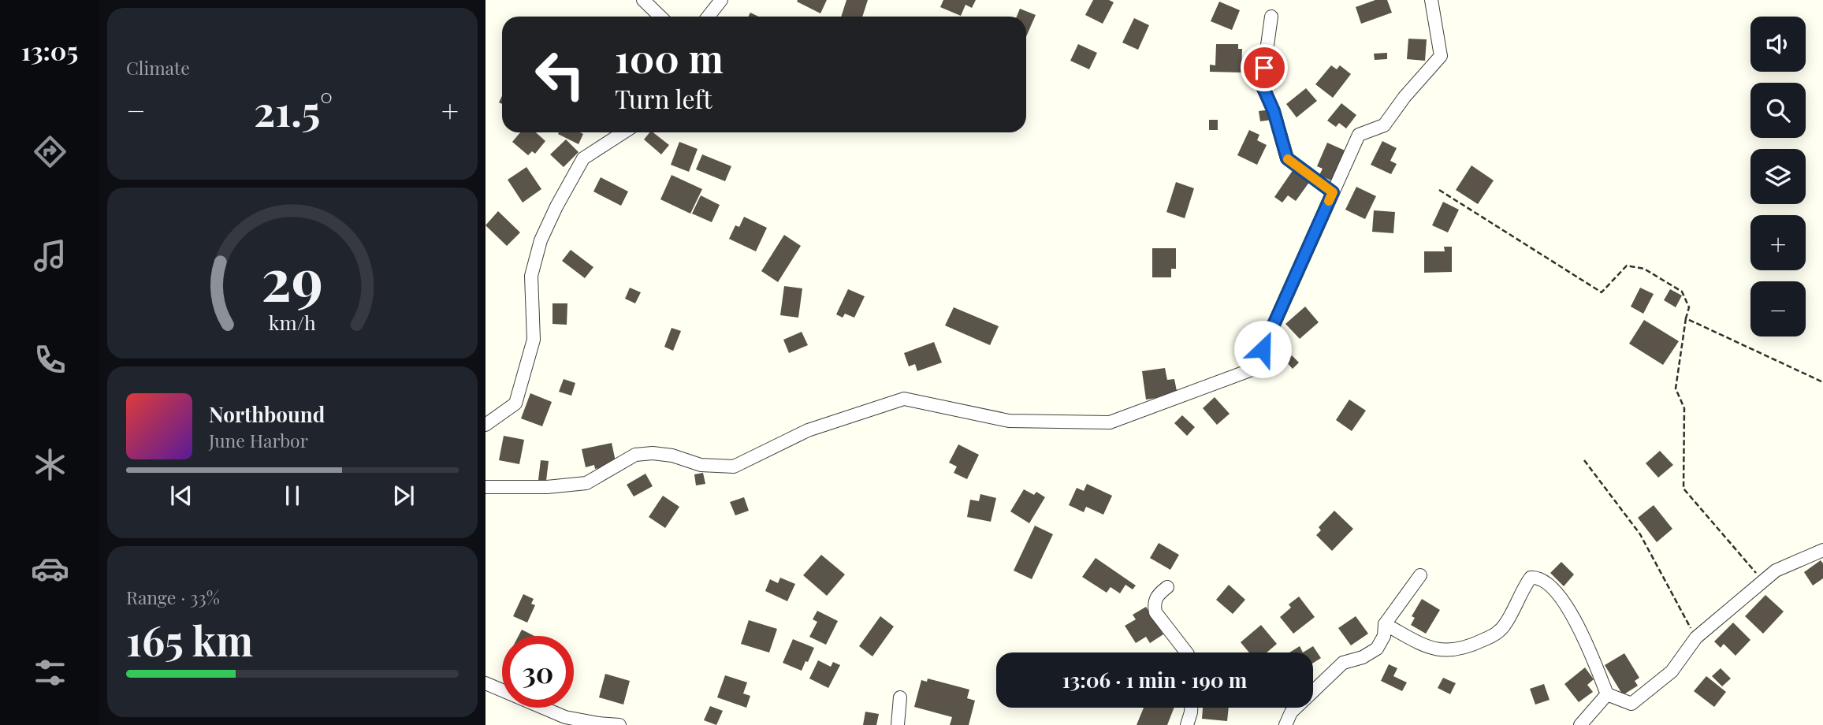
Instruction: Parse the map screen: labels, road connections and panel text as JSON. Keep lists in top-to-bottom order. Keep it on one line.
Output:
{"page":{"tabs":"13:05","tile":["Climate",["Range · 33%","165 km"]],"map_buttons":["+","−"],"turn":["100 m","Turn left"],"heat":["−","21.5°","+"],"song":["Northbound","June Harbor"],"limit":"30","trip":"13:06 · 1 min · 190 m","gauge":["29","km/h"]}}
